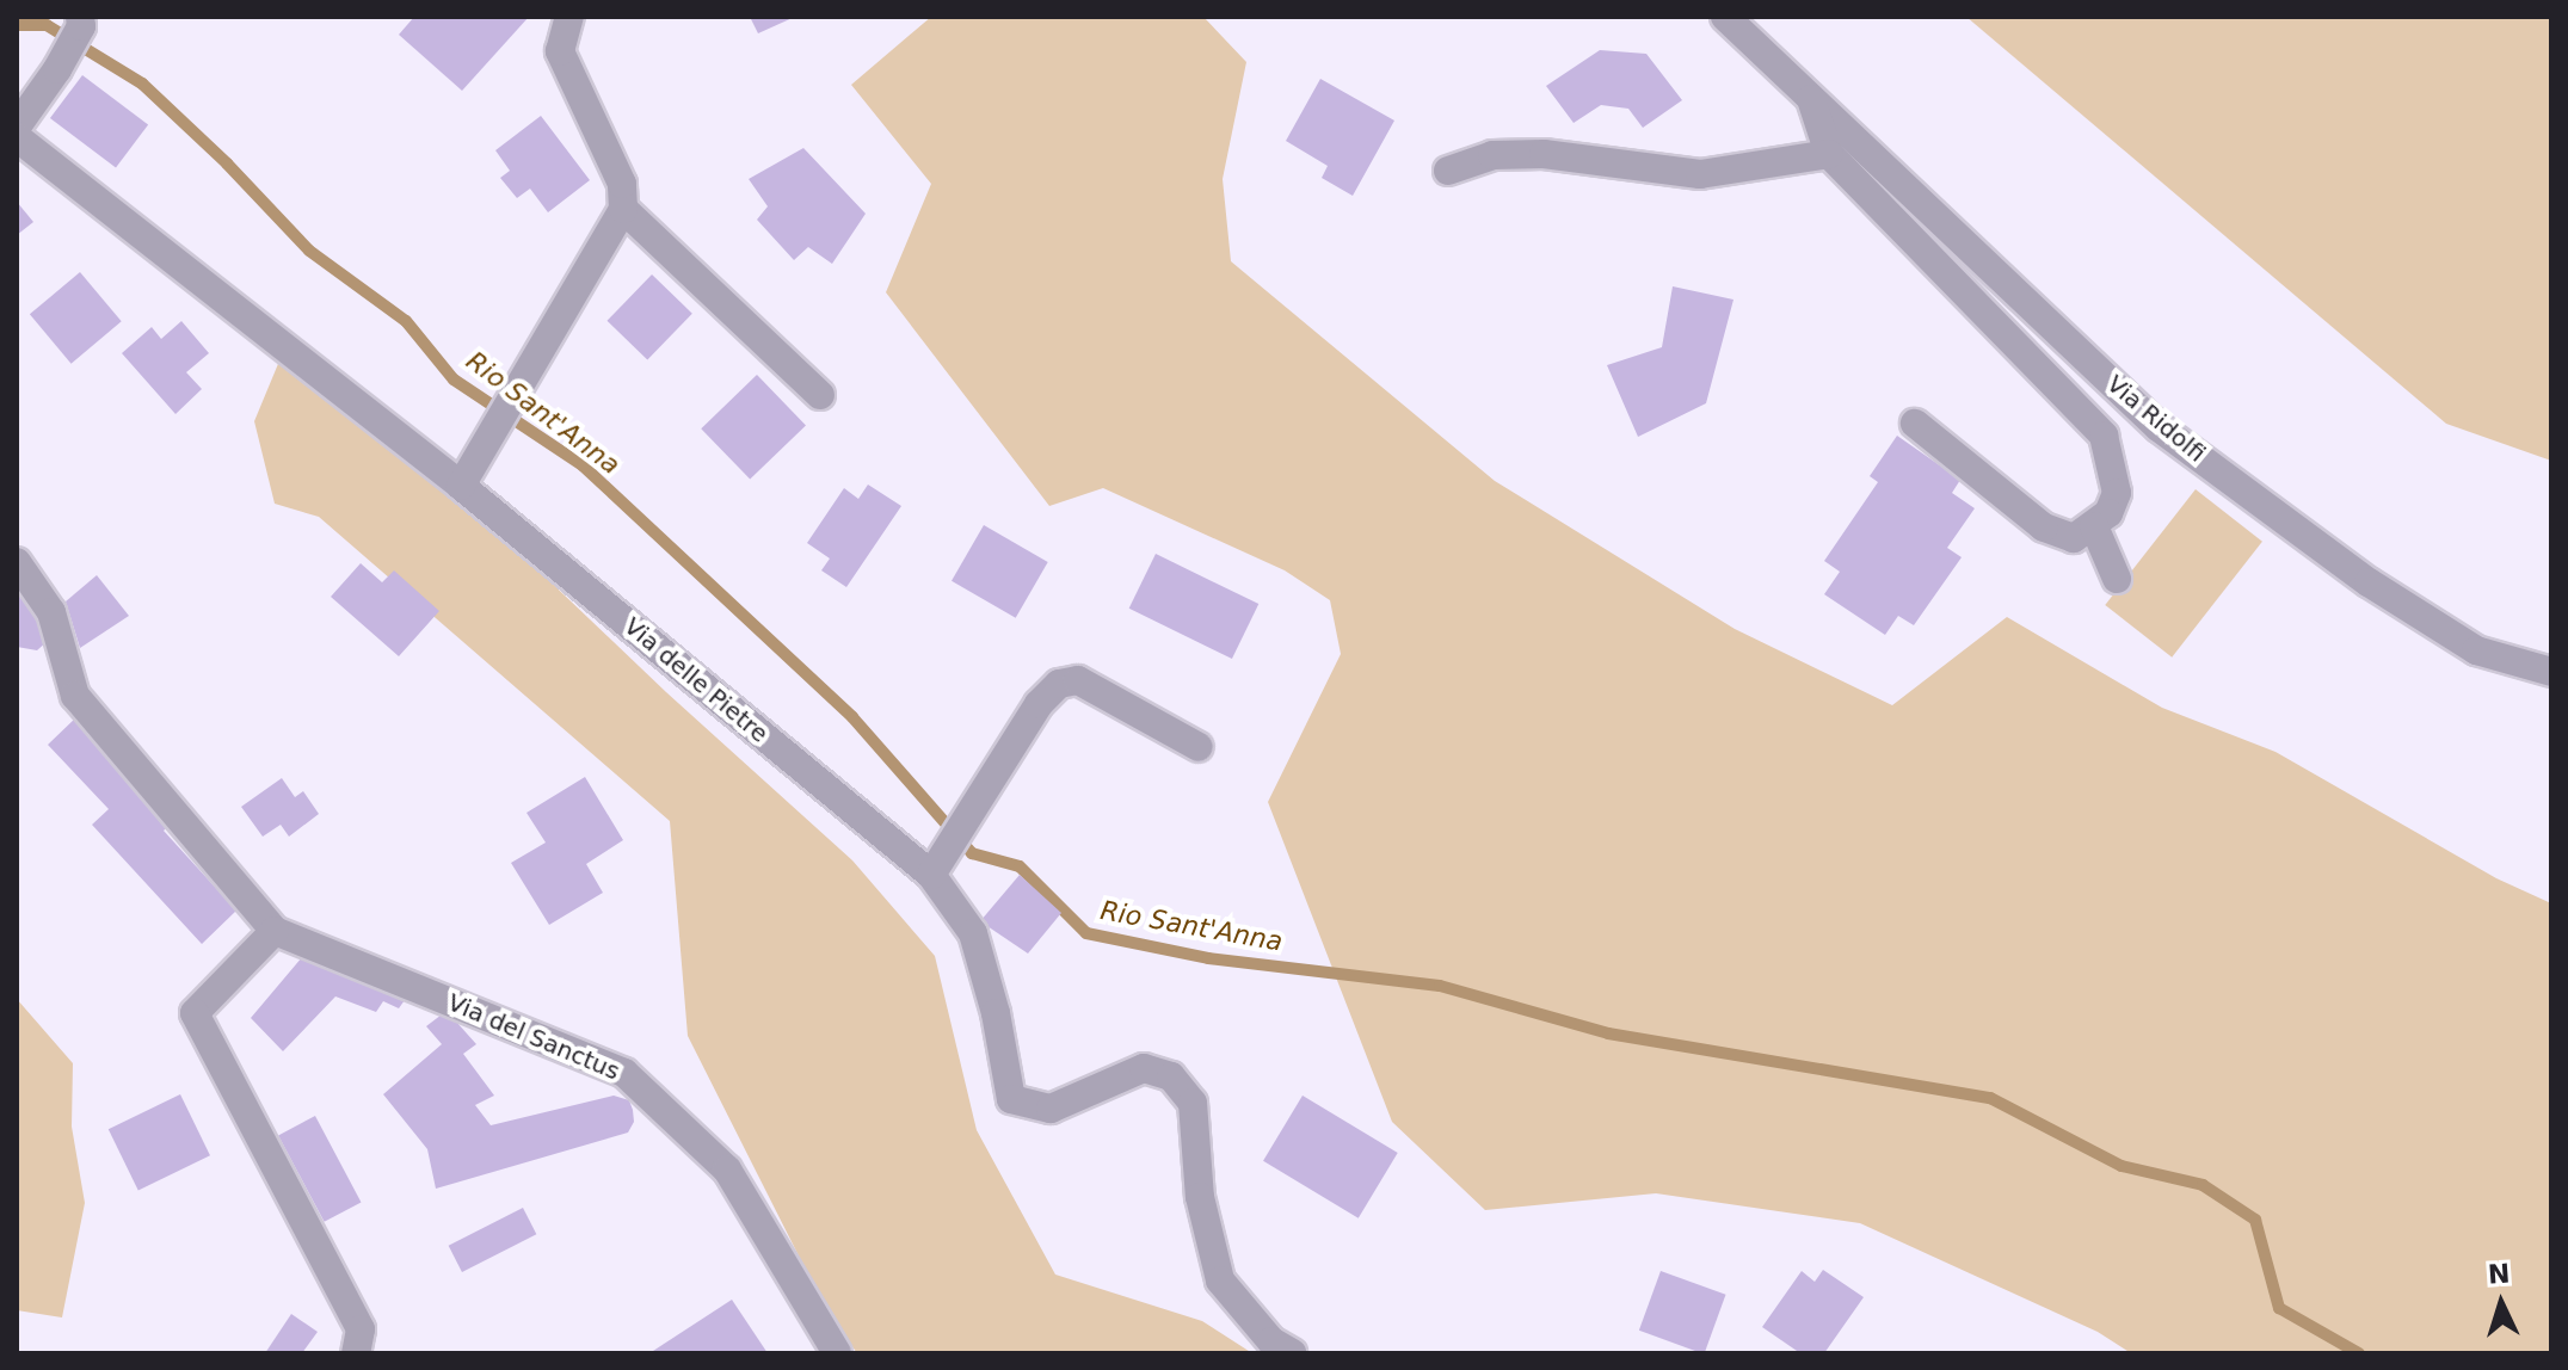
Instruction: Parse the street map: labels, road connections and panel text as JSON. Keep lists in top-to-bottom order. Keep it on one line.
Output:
{"streets":{"street":["Via Ridolfi","Via delle Pietre","Via del Sanctus"]},"water":["Rio Sant'Anna"],"north":"top"}
